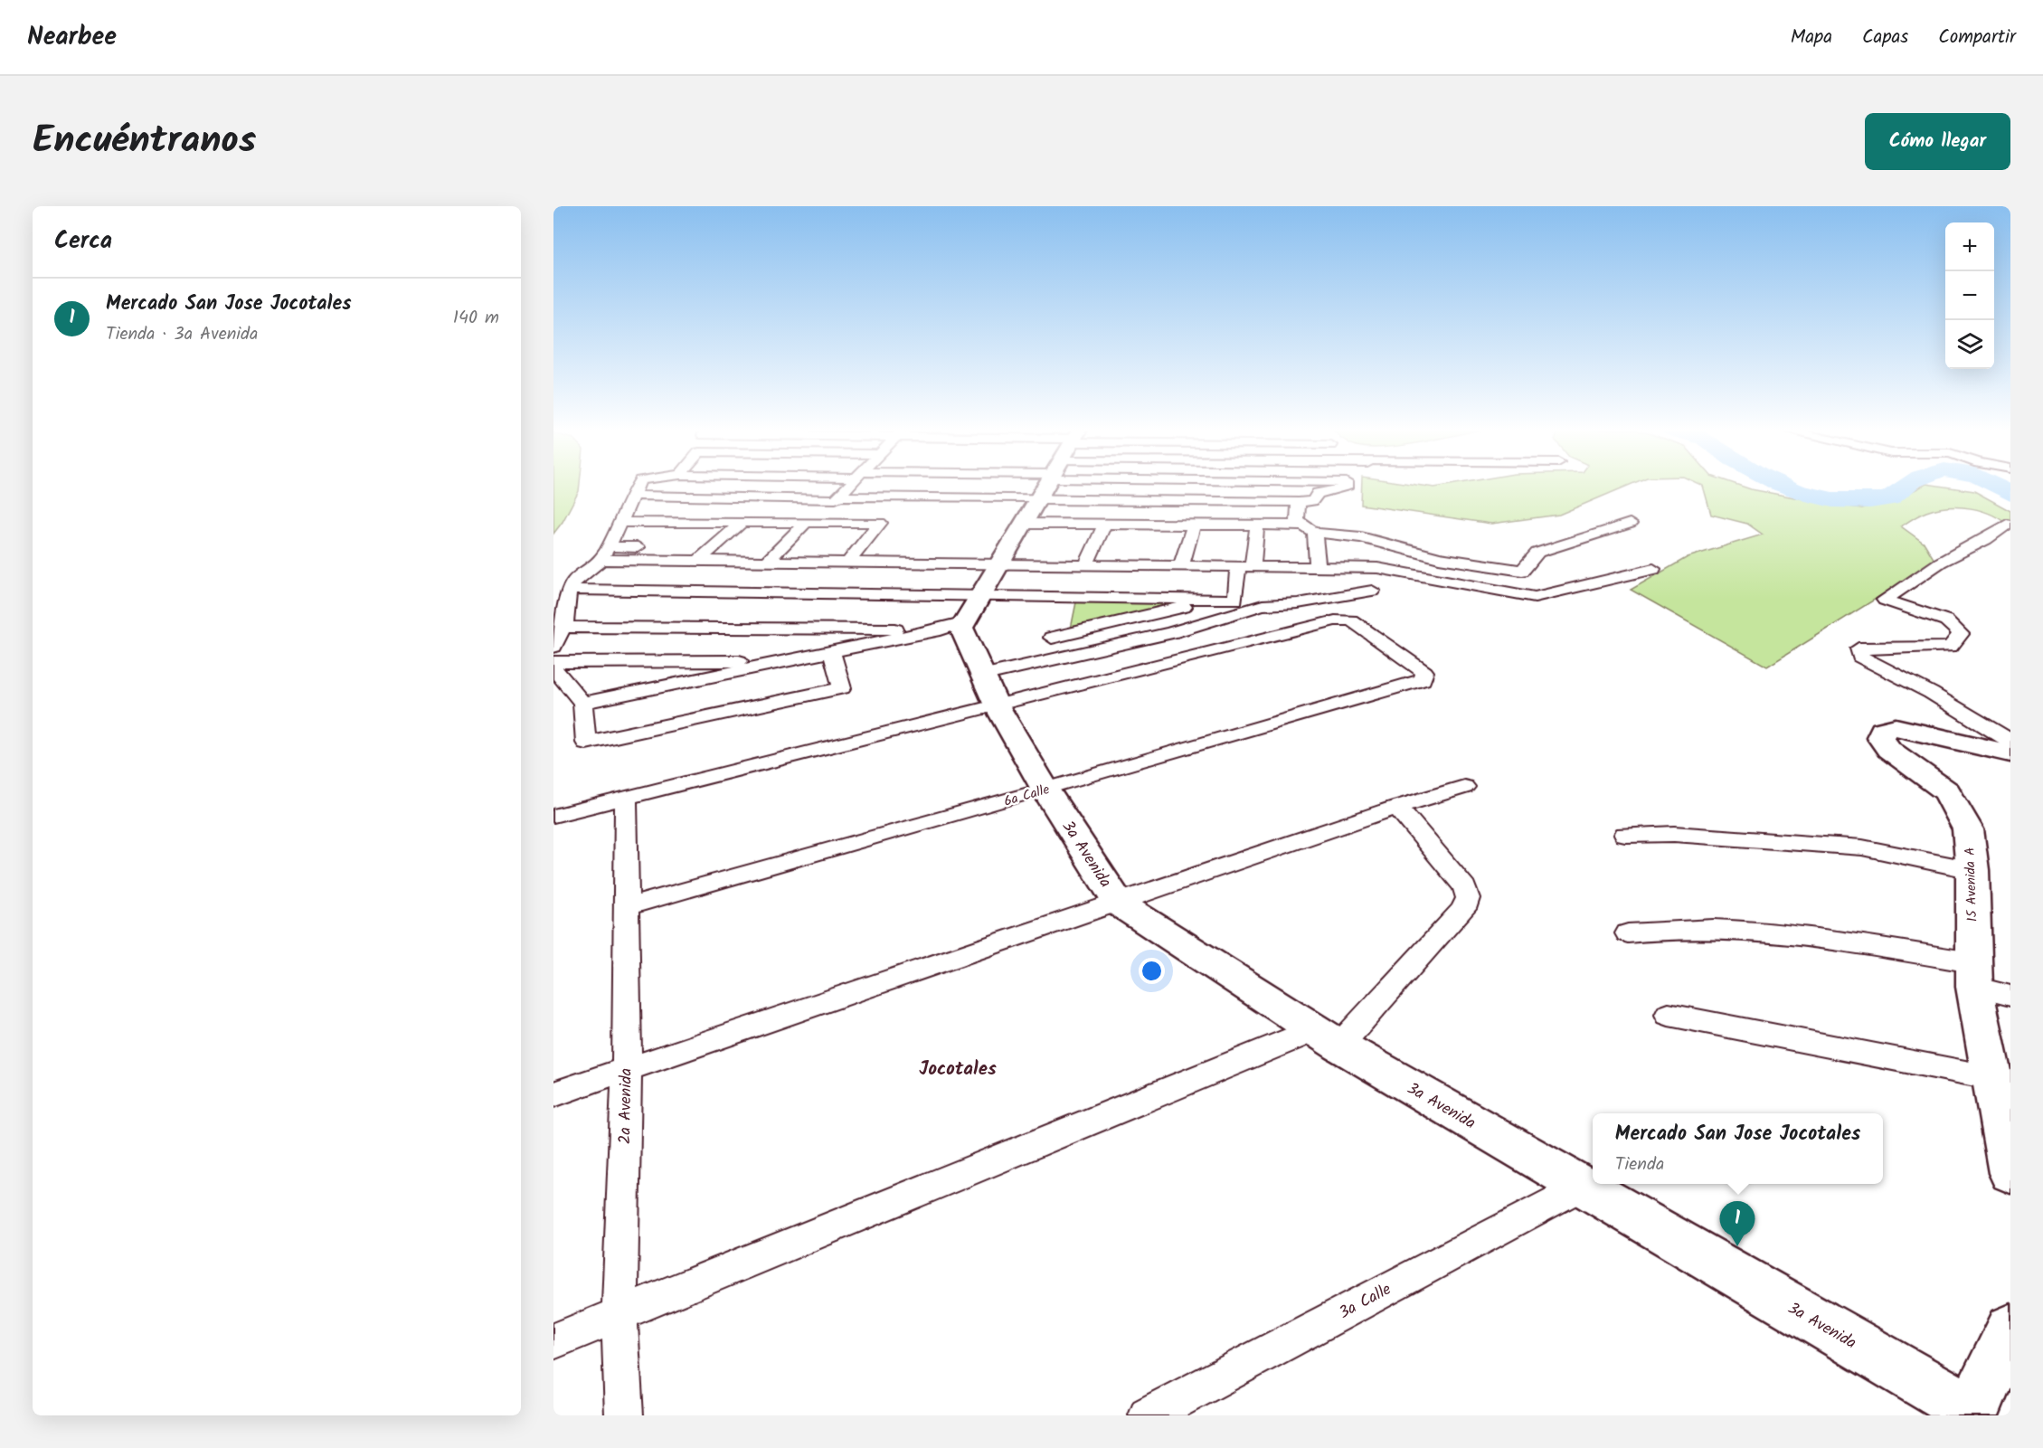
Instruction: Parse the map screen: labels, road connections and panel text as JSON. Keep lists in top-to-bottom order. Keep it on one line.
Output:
{"streets":{"street":["6a Calle","3a Avenida","15 Avenida A","2a Avenida","3a Calle"]},"crossings":[["6a Calle","3a Avenida"],["6a Calle","2a Avenida"],["3a Avenida","3a Calle"]],"districts":["Jocotales"],"page":{"header":"Nearbee","nav":["Mapa","Capas","Compartir"],"title":"Encuéntranos","buttons":"Cómo llegar","heading":"Cerca","map_buttons":["+","−"],"list":[{"mark":"1","name":"Mercado San Jose Jocotales","note":"Tienda · 3a Avenida","value":"140 m"}],"popup":["Mercado San Jose Jocotales","Tienda"],"pins":"1"}}
